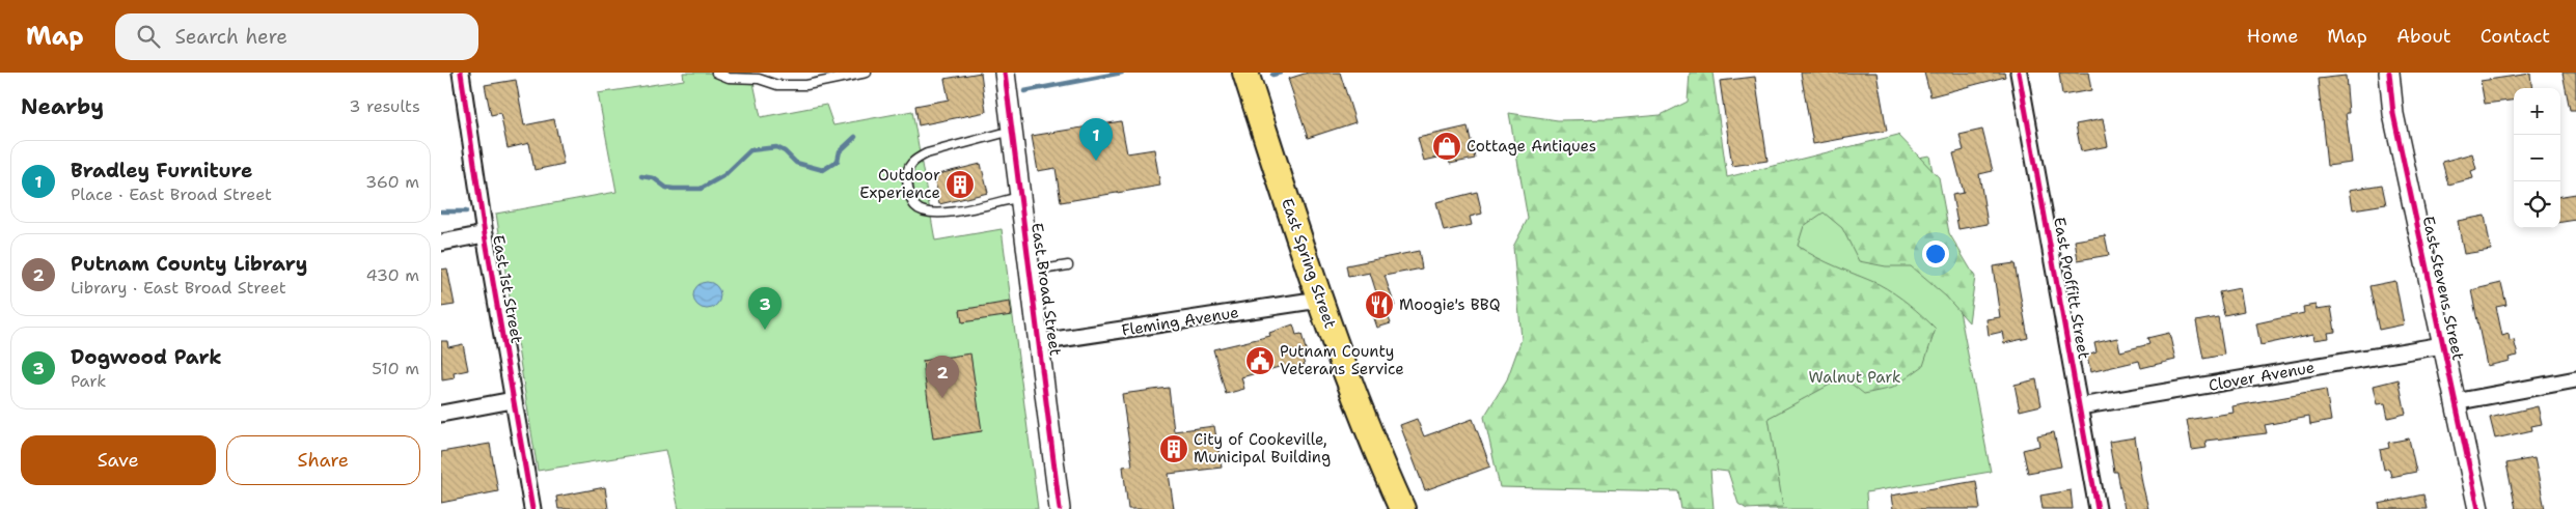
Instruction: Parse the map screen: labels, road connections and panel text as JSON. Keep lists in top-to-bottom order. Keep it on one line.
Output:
{"streets":{"main road":["East Spring Street"],"street":["East Proffitt Street","East Stevens Street","East 1st Street","East Broad Street","Fleming Avenue","Clover Avenue"]},"crossings":[["East Spring Street","Fleming Avenue"],["East Proffitt Street","Clover Avenue"],["East Stevens Street","Clover Avenue"],["East Broad Street","Fleming Avenue"]],"parks":["Walnut Park"],"places":{"shop":["Cottage Antiques"],"building":["Outdoor Experience","City of Cookeville, Municipal Building"],"restaurant":["Moogie's BBQ"],"public building":["Putnam County Veterans Service"]},"page":{"header":"Map","search":"Search here","nav":["Home","Map","About","Contact"],"heading":["Nearby","3 results"],"map_buttons":["+","−"],"pins":["1","3","2"],"list":[{"mark":"1","name":"Bradley Furniture","note":"Place · East Broad Street","value":"360 m"},{"mark":"2","name":"Putnam County Library","note":"Library · East Broad Street","value":"430 m"},{"mark":"3","name":"Dogwood Park","note":"Park","value":"510 m"}],"buttons":["Save","Share"]}}
